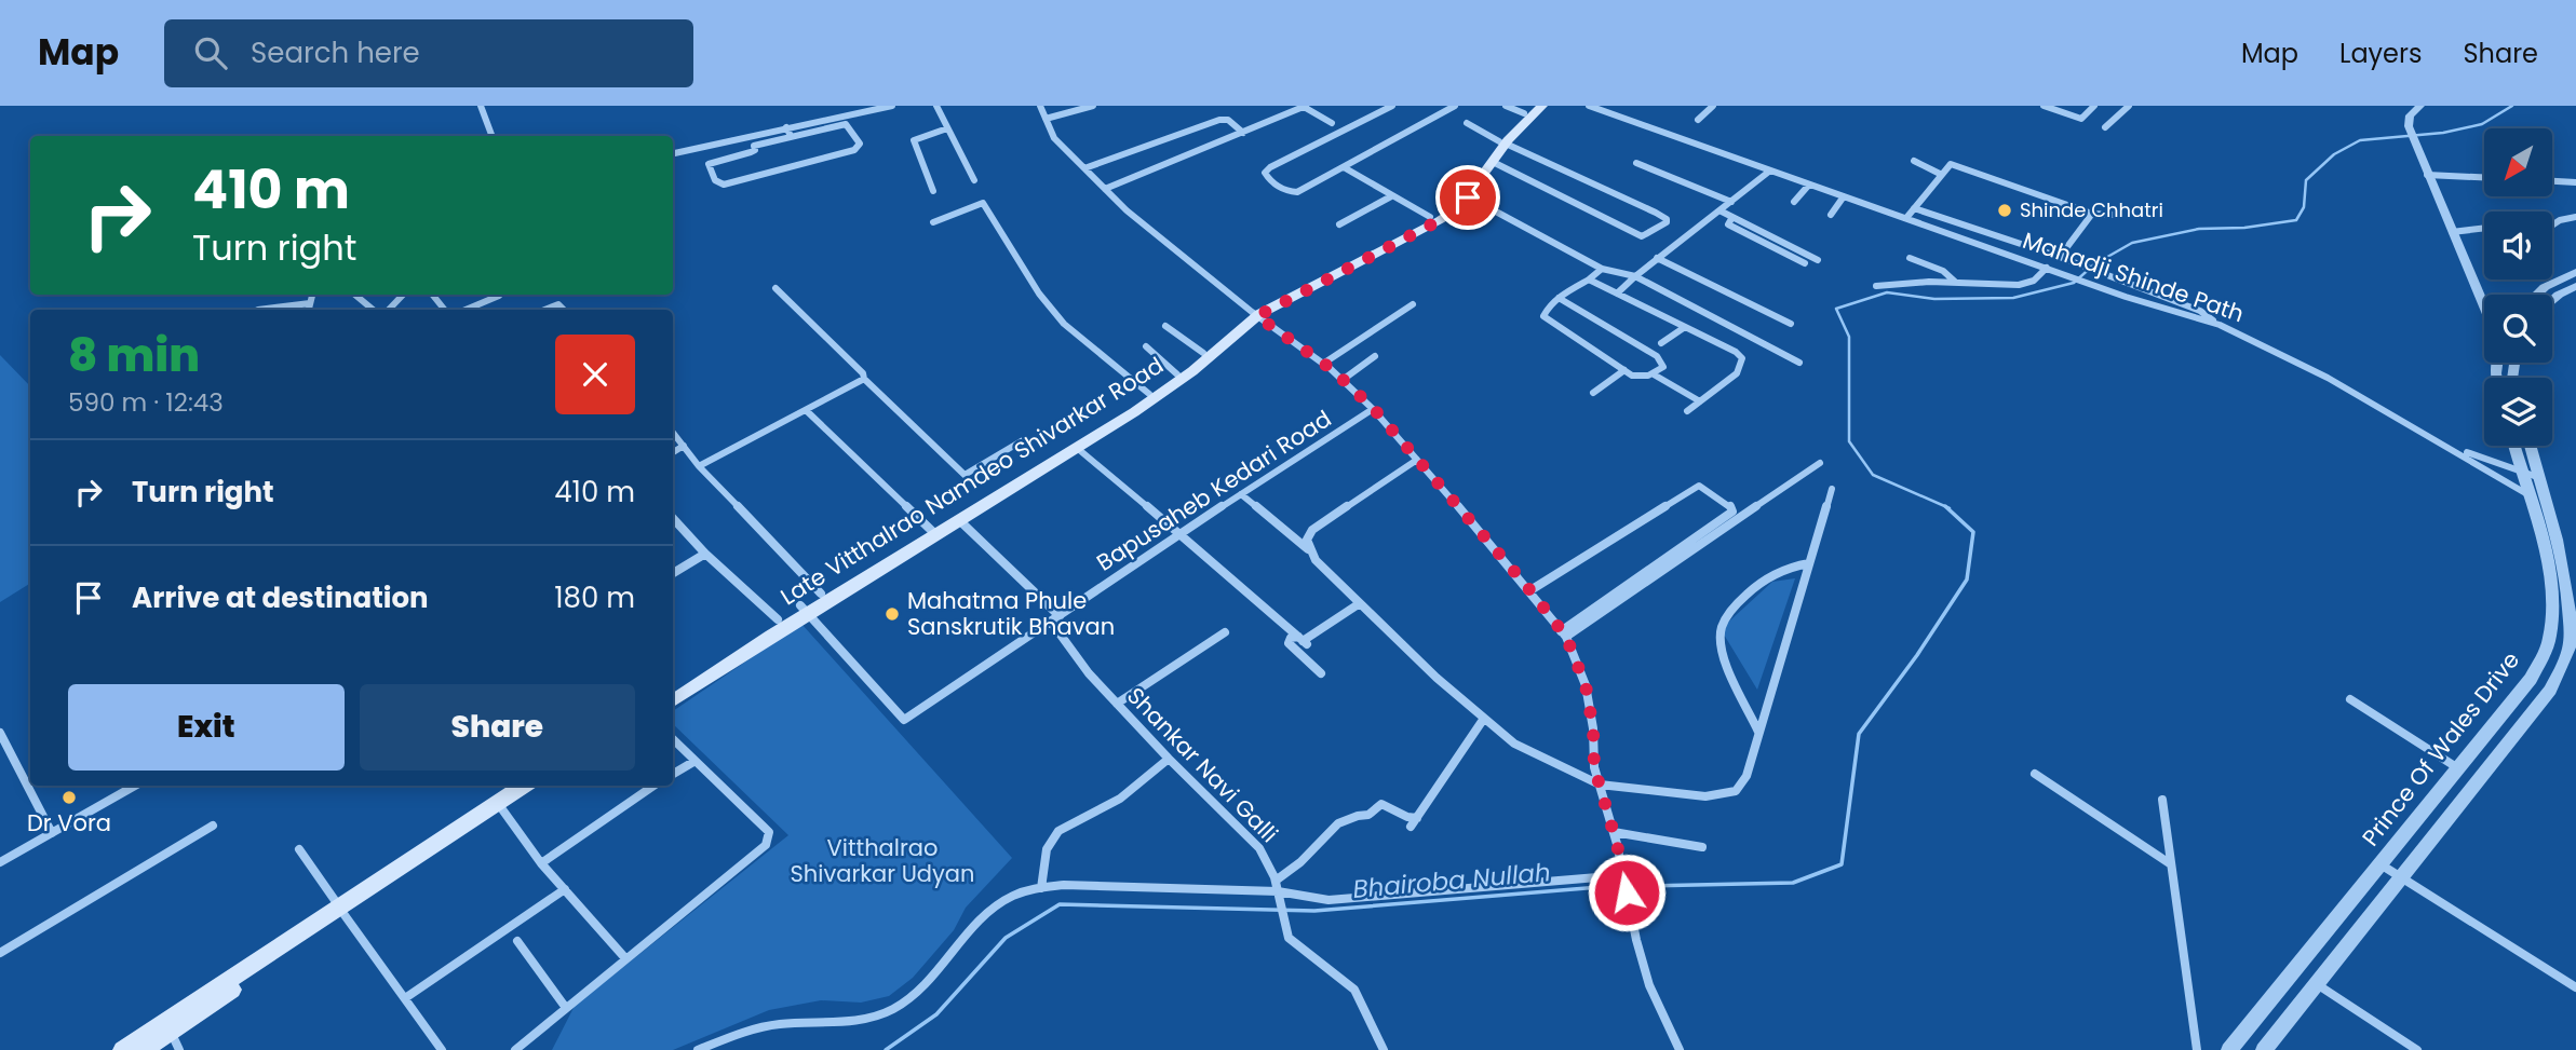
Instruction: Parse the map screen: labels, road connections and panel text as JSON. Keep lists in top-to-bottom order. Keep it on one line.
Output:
{"streets":{"main road":["Late Vitthalrao Namdeo Shivarkar Road"],"street":["Mahadji Shinde Path","Bapusaheb Kedari Road","Prince Of Wales Drive","Shankar Navi Galli"]},"crossings":[["Mahadji Shinde Path","Prince Of Wales Drive"],["Late Vitthalrao Namdeo Shivarkar Road","Bapusaheb Kedari Road"],["Bapusaheb Kedari Road","Shankar Navi Galli"]],"water":["Bhairoba Nullah"],"parks":["Vitthalrao Shivarkar Udyan"],"places":["Shinde Chhatri","Mahatma Phule Sanskrutik Bhavan","Dr Vora"],"north":"bottom left","page":{"header":"Map","search":"Search here","nav":["Map","Layers","Share"],"turn":["410 m","Turn right"],"heading":["8 min","590 m · 12:43"],"list":[{"name":"Turn right","value":"410 m"},{"name":"Arrive at destination","value":"180 m"}],"buttons":["Exit","Share"]}}
